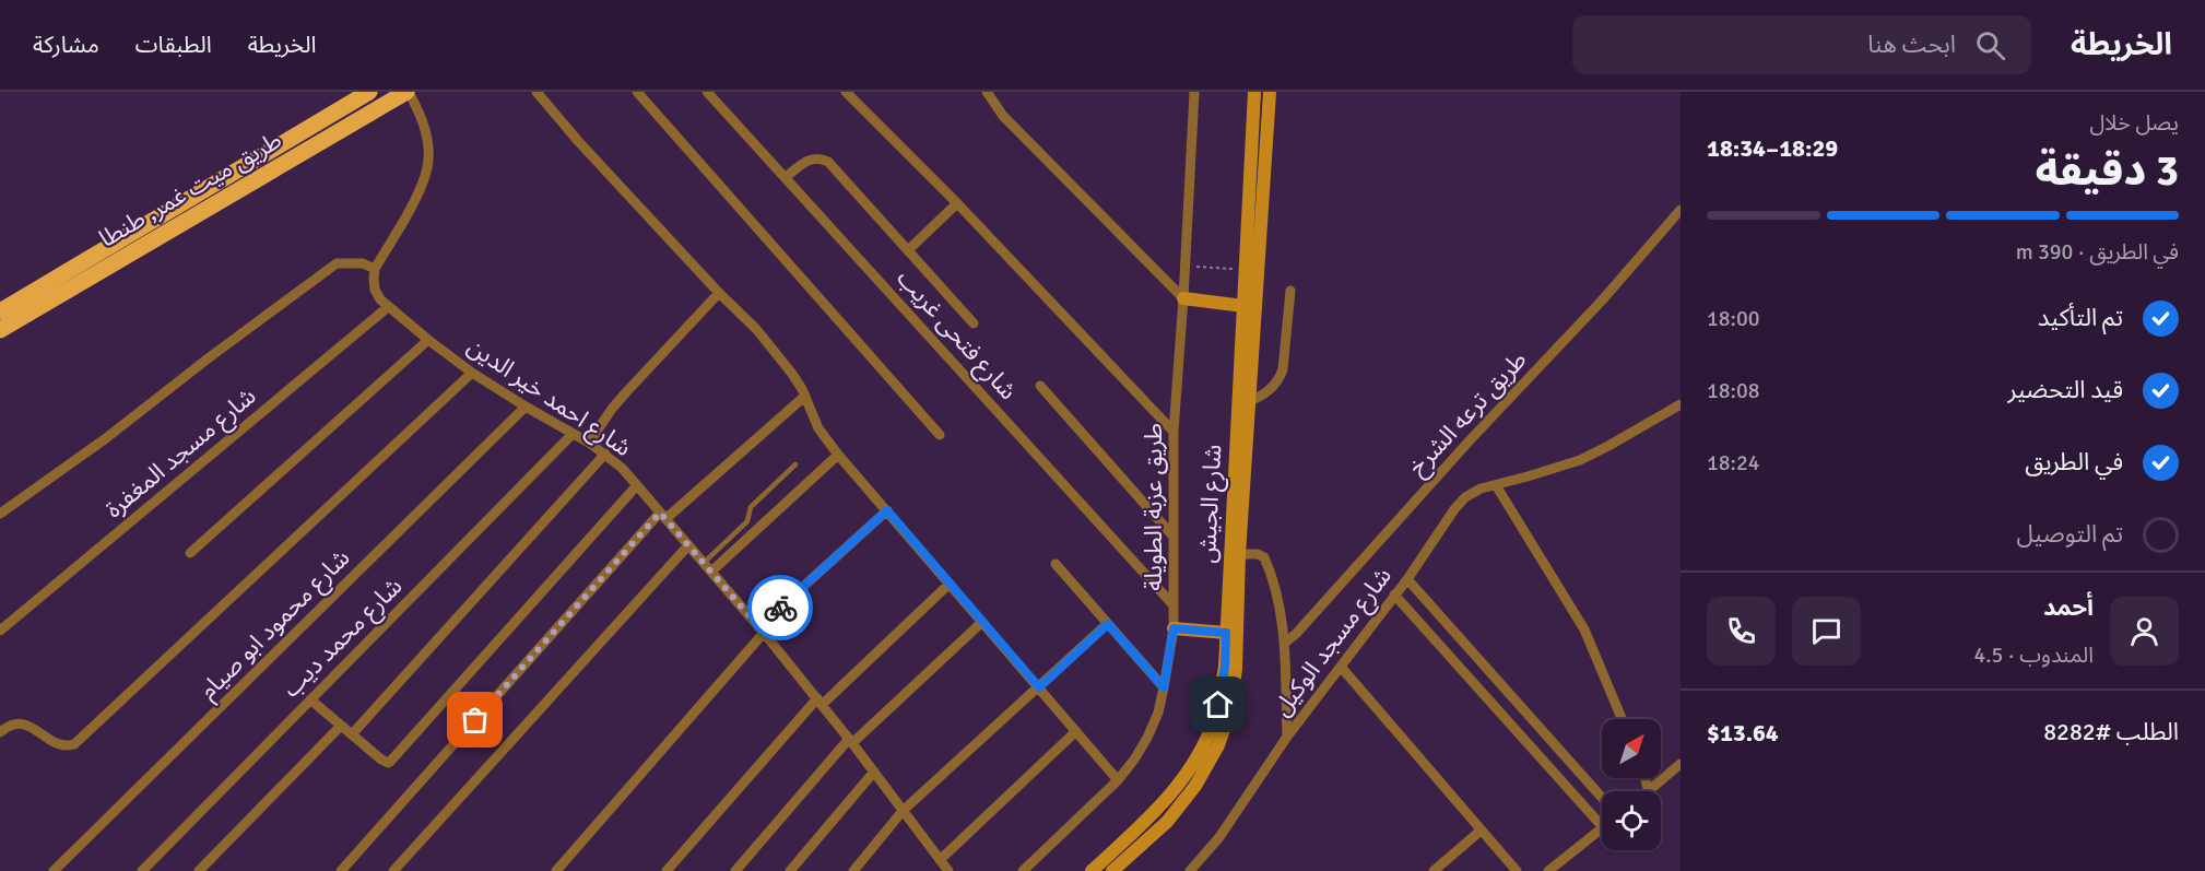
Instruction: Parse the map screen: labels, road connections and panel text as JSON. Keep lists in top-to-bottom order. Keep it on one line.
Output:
{"streets":{"main road":["طريق ميت غمر, طنطا","شارع الجيش"],"street":["شارع فتحى غريب","شارع احمد خير الدين","طريق ترعه الشرخ","شارع مسجد المغفرة","طريق عزبة الطويلة","شارع محمود ابو صيام","شارع محمد ديب","شارع مسجد الوكيل"]},"crossings":[["شارع فتحى غريب","طريق عزبة الطويلة"],["شارع احمد خير الدين","شارع مسجد المغفرة"],["شارع احمد خير الدين","شارع محمود ابو صيام"],["شارع احمد خير الدين","شارع محمد ديب"]],"north":"top right","page":{"header":"الخريطة","search":"ابحث هنا","nav":["الخريطة","الطبقات","مشاركة"],"heading":["3 دقيقة","يصل خلال","18:29–18:34"],"panel":["أحمد","المندوب · 4.5","الطلب #8282","$13.64"],"bar":"في الطريق · 390 m","list":[["تم التأكيد","18:00"],["قيد التحضير","18:08"],["في الطريق","18:24"],"تم التوصيل"]}}
